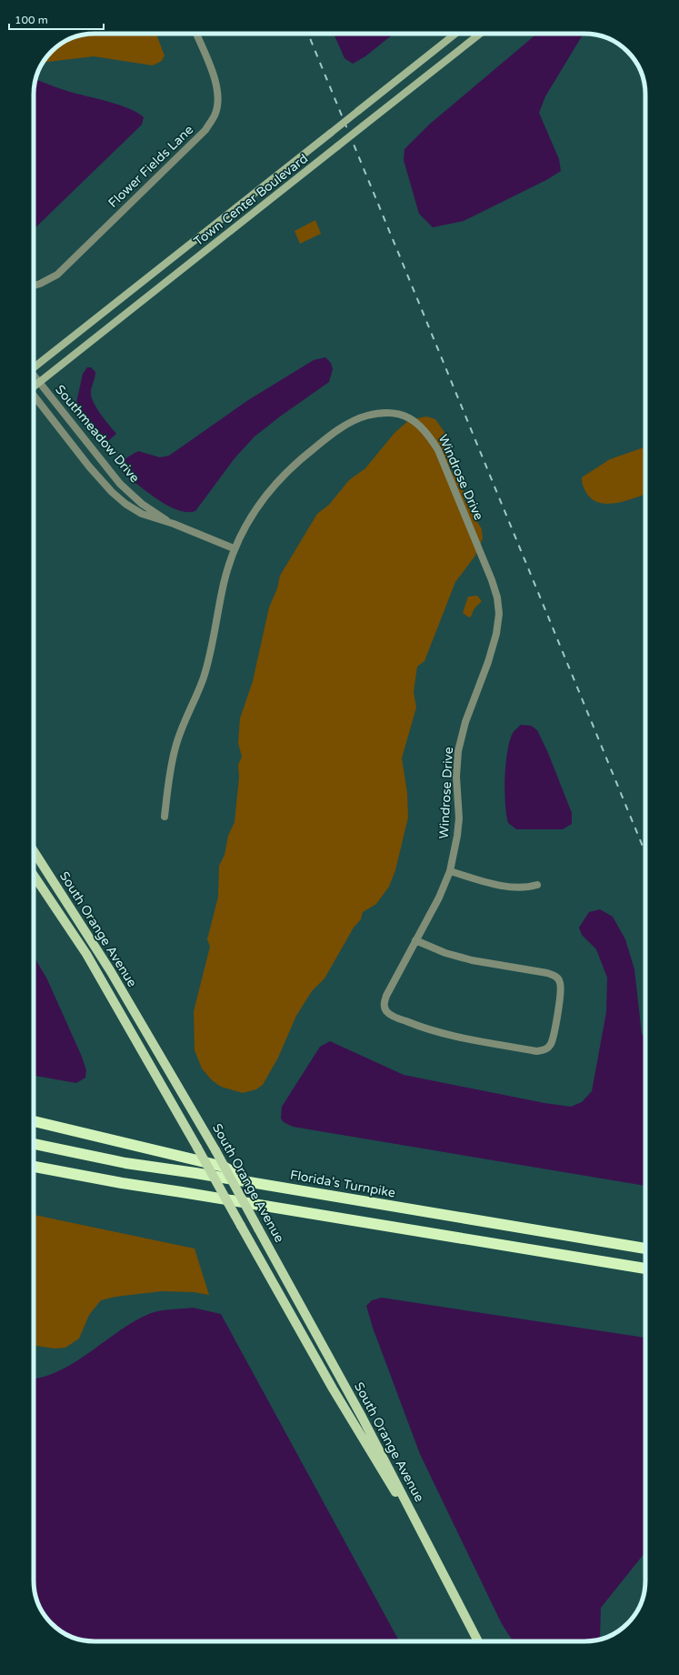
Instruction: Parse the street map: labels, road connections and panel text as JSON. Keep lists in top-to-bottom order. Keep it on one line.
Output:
{"streets":{"highway":["Florida's Turnpike"],"main road":["Town Center Boulevard","South Orange Avenue"],"street":["Flower Fields Lane","Southmeadow Drive","Windrose Drive"]},"crossings":[["Town Center Boulevard","Southmeadow Drive"],["Southmeadow Drive","Windrose Drive"]],"scale_bar":"100 m"}
